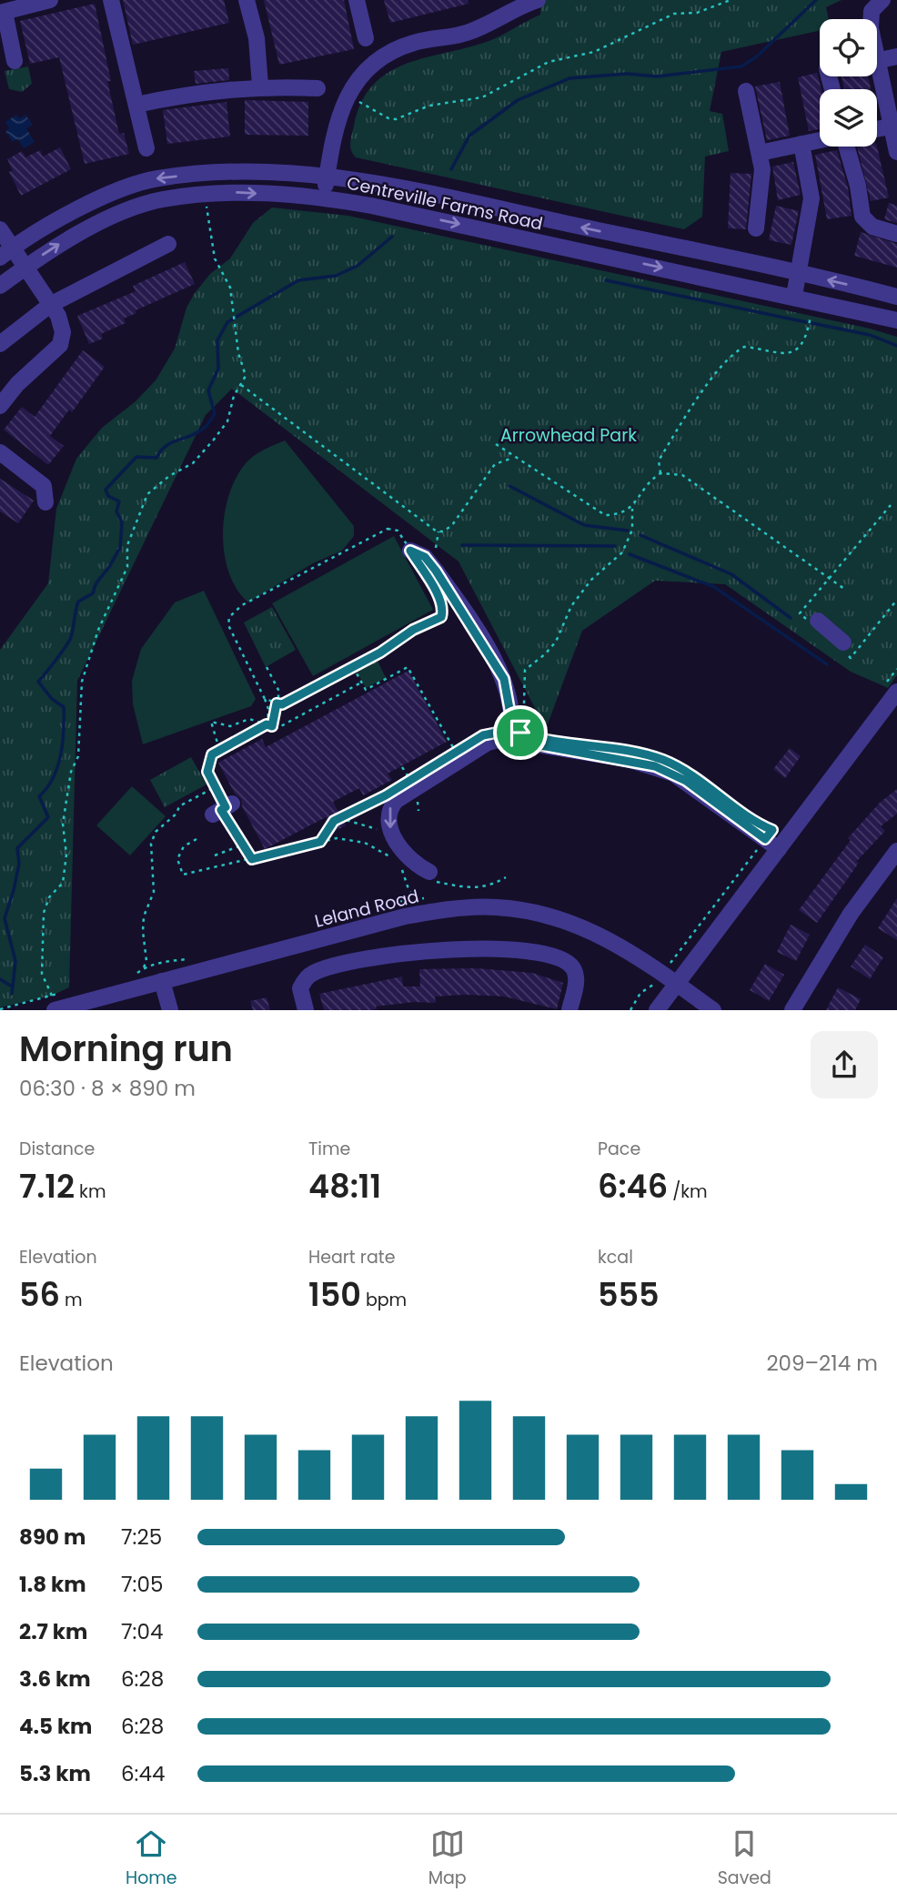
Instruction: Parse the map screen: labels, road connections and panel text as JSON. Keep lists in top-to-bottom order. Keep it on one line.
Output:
{"streets":{"street":["Centreville Farms Road","Leland Road"]},"parks":["Arrowhead Park"],"page":{"heading":["Morning run","06:30 · 8 × 890 m"],"stats":[["Distance","7.12 km"],["Time","48:11"],["Pace","6:46 /km"],["Elevation","56 m"],["Heart rate","150 bpm"],["kcal","555"]],"chart":["Elevation","209–214 m"],"list":[{"name":"890 m","note":"7:25"},{"name":"1.8 km","note":"7:05"},{"name":"2.7 km","note":"7:04"},{"name":"3.6 km","note":"6:28"},{"name":"4.5 km","note":"6:28"},{"name":"5.3 km","note":"6:44"}],"tabs":["Home","Map","Saved"]}}
